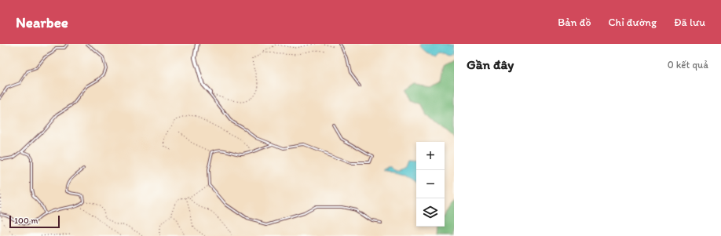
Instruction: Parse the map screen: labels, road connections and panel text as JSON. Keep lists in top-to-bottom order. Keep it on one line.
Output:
{"scale_bar":"100 m","page":{"header":"Nearbee","nav":["Bản đồ","Chỉ đường","Đã lưu"],"heading":["Gần đây","0 kết quả"],"map_buttons":["+","−"],"scale":"100 m"}}
